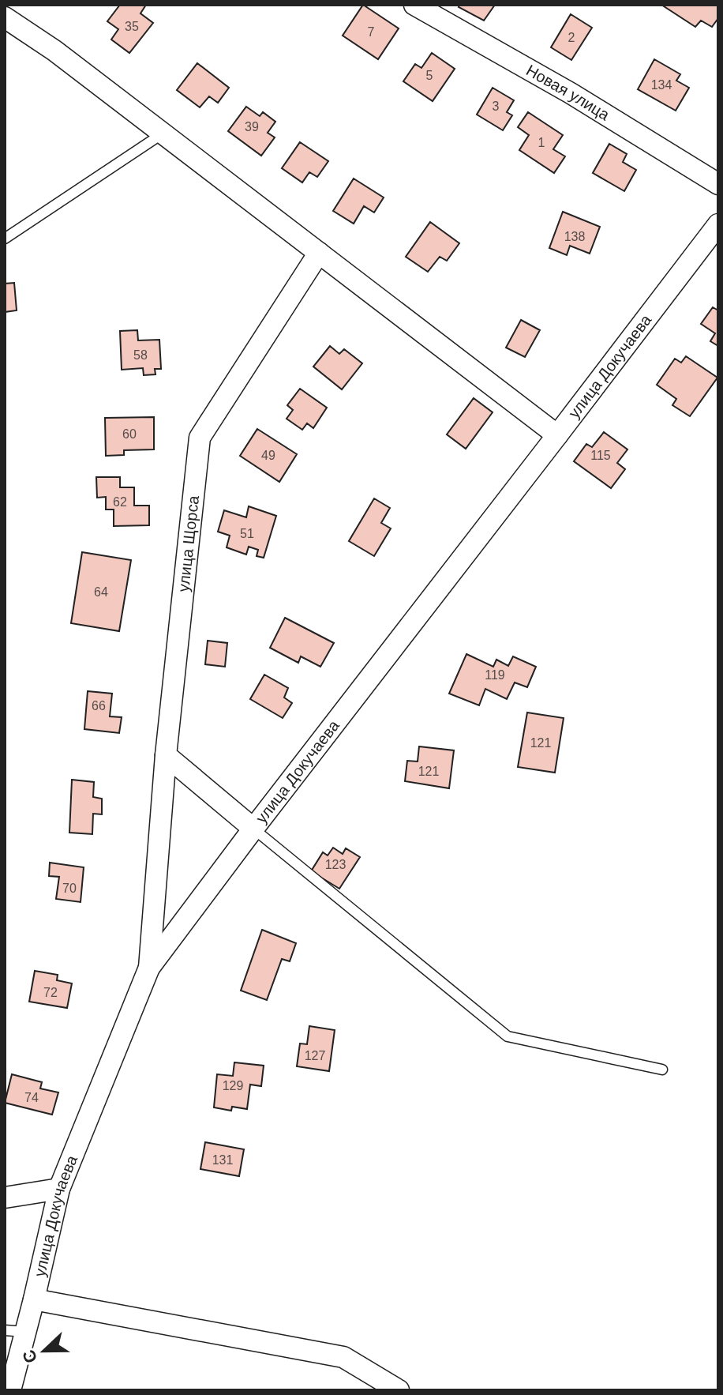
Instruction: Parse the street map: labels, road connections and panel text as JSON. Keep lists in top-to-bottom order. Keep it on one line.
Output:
{"streets":{"street":["Новая улица","улица Докучаева","улица Щорса"]},"crossings":[["улица Докучаева","улица Щорса"]],"house_numbers":["35","7","2","5","134","3","39","1","138","58","60","49","115","62","51","64","119","66","121","121","123","70","72","127","129","74","131"],"north":"left"}
